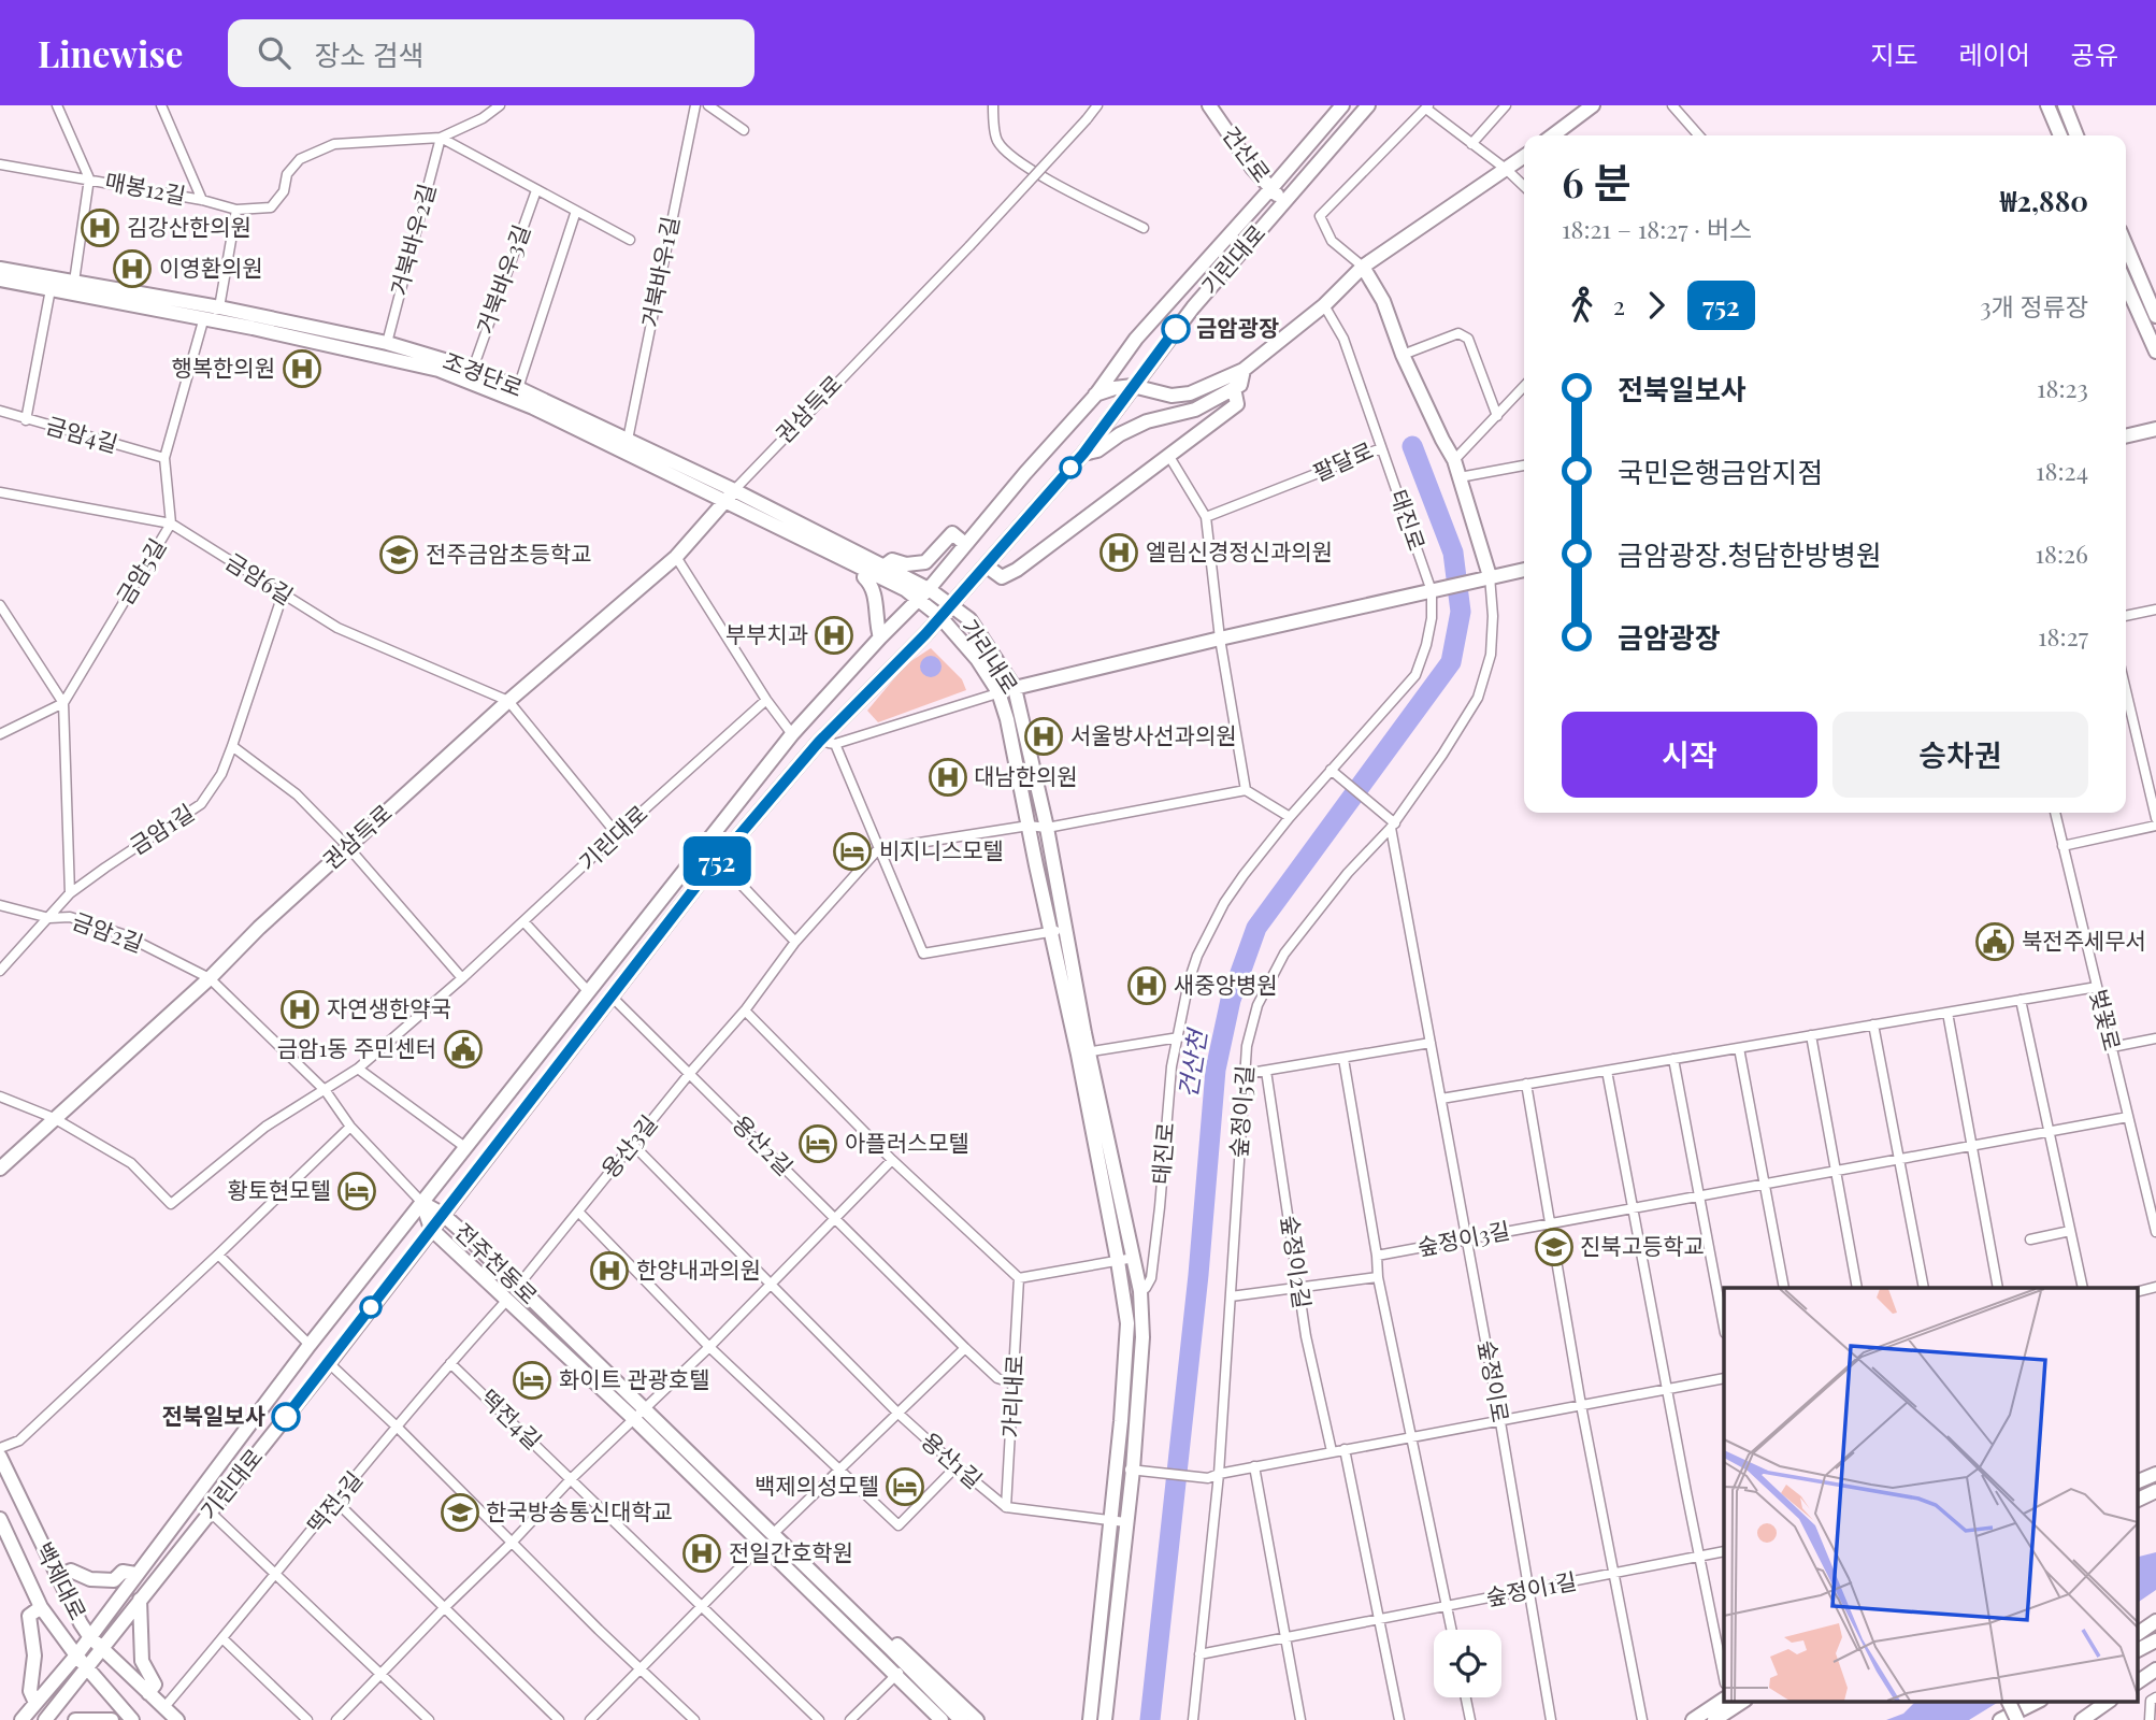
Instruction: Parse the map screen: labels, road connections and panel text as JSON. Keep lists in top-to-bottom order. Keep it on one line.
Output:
{"streets":{"street":["건산로","매봉12길","거북바우2길","기린대로","거북바우1길","거북바우3길","조경단로","권삼득로","금암4길","팔달로","태진로","금암5길","금암6길","가리내로","금암1길","금암2길","벚꽃로","숲정이5길","용산2길","용산3길","숲정이3길","숲정이2길","전주천동로","숲정이로","떡전4길","용산1길","떡전5길","백제대로","숲정이1길"]},"crossings":[["건산로","기린대로"],["매봉12길","조경단로"],["거북바우2길","조경단로"],["기린대로","조경단로"],["기린대로","권삼득로"],["기린대로","가리내로"],["기린대로","전주천동로"],["기린대로","백제대로"],["거북바우1길","조경단로"],["거북바우3길","조경단로"],["조경단로","권삼득로"],["조경단로","금암5길"],["조경단로","가리내로"],["권삼득로","금암6길"],["권삼득로","금암2길"],["금암4길","금암5길"],["팔달로","태진로"],["태진로","가리내로"],["금암5길","금암6길"],["금암6길","금암1길"],["가리내로","용산1길"],["벚꽃로","숲정이3길"],["숲정이5길","숲정이로"],["숲정이5길","숲정이1길"],["용산2길","용산3길"],["용산3길","전주천동로"],["숲정이3길","숲정이로"],["전주천동로","떡전5길"],["숲정이로","숲정이1길"],["떡전4길","떡전5길"],["떡전5길","백제대로"]],"water":["건산천"],"places":{"hospital":["김강산한의원","이영환의원","행복한의원","엘림신경정신과의원","부부치과","서울방사선과의원","대남한의원","새중앙병원","자연생한약국","한양내과의원","전일간호학원"],"other":["금암광장","전북일보사"],"school or university":["전주금암초등학교","진북고등학교","한국방송통신대학교"],"hotel":["비지니스모텔","아플러스모텔","황토현모텔","화이트 관광호텔","백제의성모텔"],"public building":["북전주세무서","금암1동 주민센터"]},"lines":["bus line 752"],"page":{"header":"Linewise","search":"장소 검색","nav":["지도","레이어","공유"],"on_map":"752","heading":["6 분","18:21 – 18:27 · 버스","₩2,880"],"legs":["2","752","3개 정류장"],"list":[{"name":"전북일보사","value":"18:23"},{"name":"국민은행금암지점","value":"18:24"},{"name":"금암광장.청담한방병원","value":"18:26"},{"name":"금암광장","value":"18:27"}],"buttons":["시작","승차권"]}}
